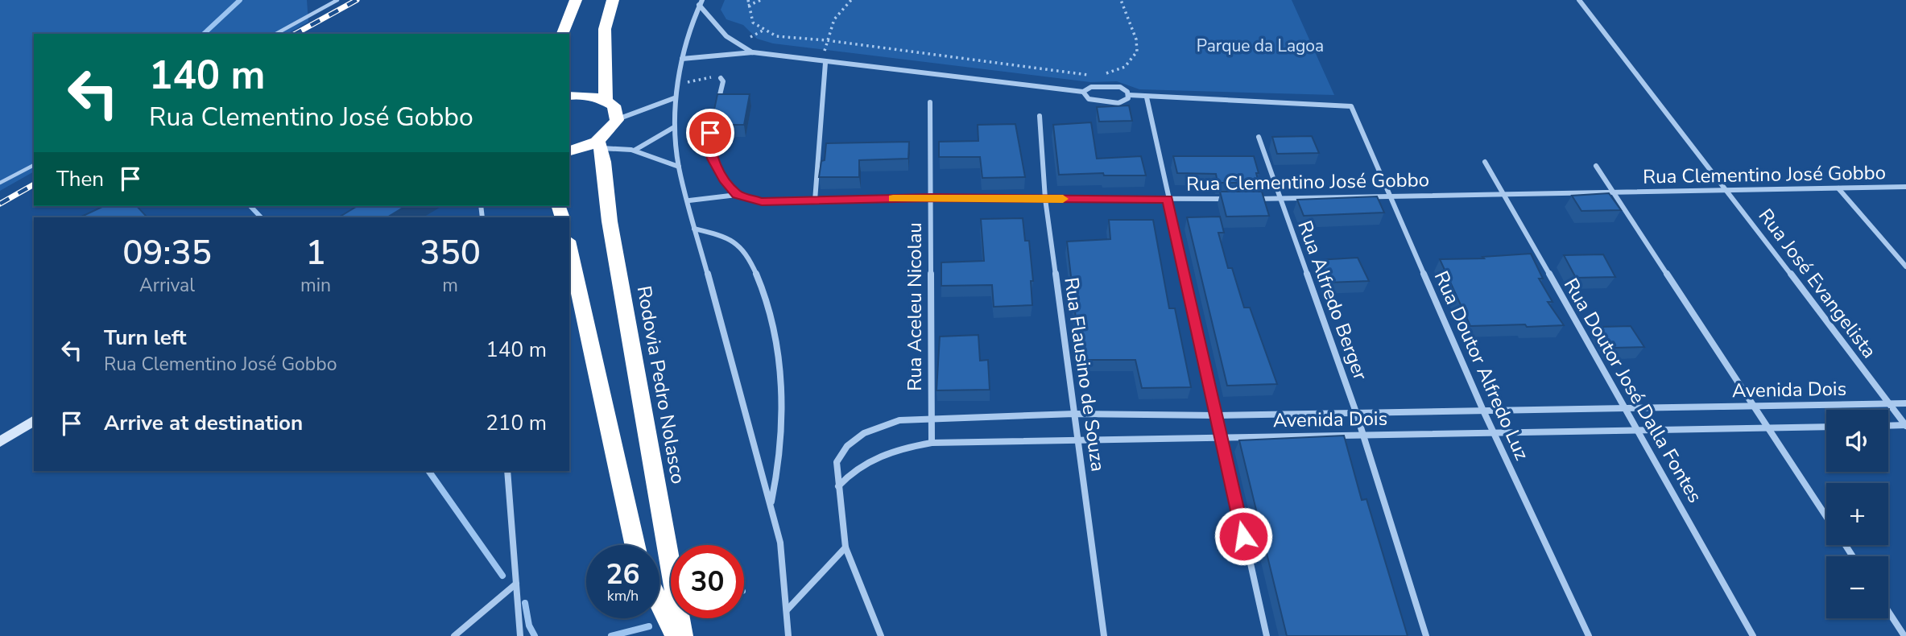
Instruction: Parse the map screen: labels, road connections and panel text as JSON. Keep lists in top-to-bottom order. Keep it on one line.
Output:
{"streets":{"highway":["Rodovia Pedro Nolasco"],"street":["Rua Clementino José Gobbo","Rua José Evangelista","Rua Alfredo Berger","Rua Aceleu Nicolau","Rua Doutor Alfredo Luz","Rua Flausino de Souza","Avenida Dois","Rua Doutor José Dalla Fontes"]},"crossings":[["Rua Clementino José Gobbo","Rua José Evangelista"],["Rua Clementino José Gobbo","Rua Alfredo Berger"],["Rua Clementino José Gobbo","Rua Aceleu Nicolau"],["Rua Clementino José Gobbo","Rua Doutor Alfredo Luz"],["Rua Clementino José Gobbo","Rua Flausino de Souza"],["Rua Clementino José Gobbo","Rua Doutor José Dalla Fontes"],["Rua José Evangelista","Avenida Dois"],["Rua Alfredo Berger","Avenida Dois"],["Rua Aceleu Nicolau","Avenida Dois"],["Rua Doutor Alfredo Luz","Avenida Dois"],["Rua Flausino de Souza","Avenida Dois"],["Avenida Dois","Rua Doutor José Dalla Fontes"]],"parks":["Parque da Lagoa"],"page":{"turn":["140 m","Rua Clementino José Gobbo"],"then":"Then","eta":["09:35","Arrival","1","min","350","m"],"list":[{"name":"Turn left","note":"Rua Clementino José Gobbo","value":"140 m"},{"name":"Arrive at destination","value":"210 m"}],"map_buttons":["+","−"],"speed":"26 km/h","limit":"30"}}
